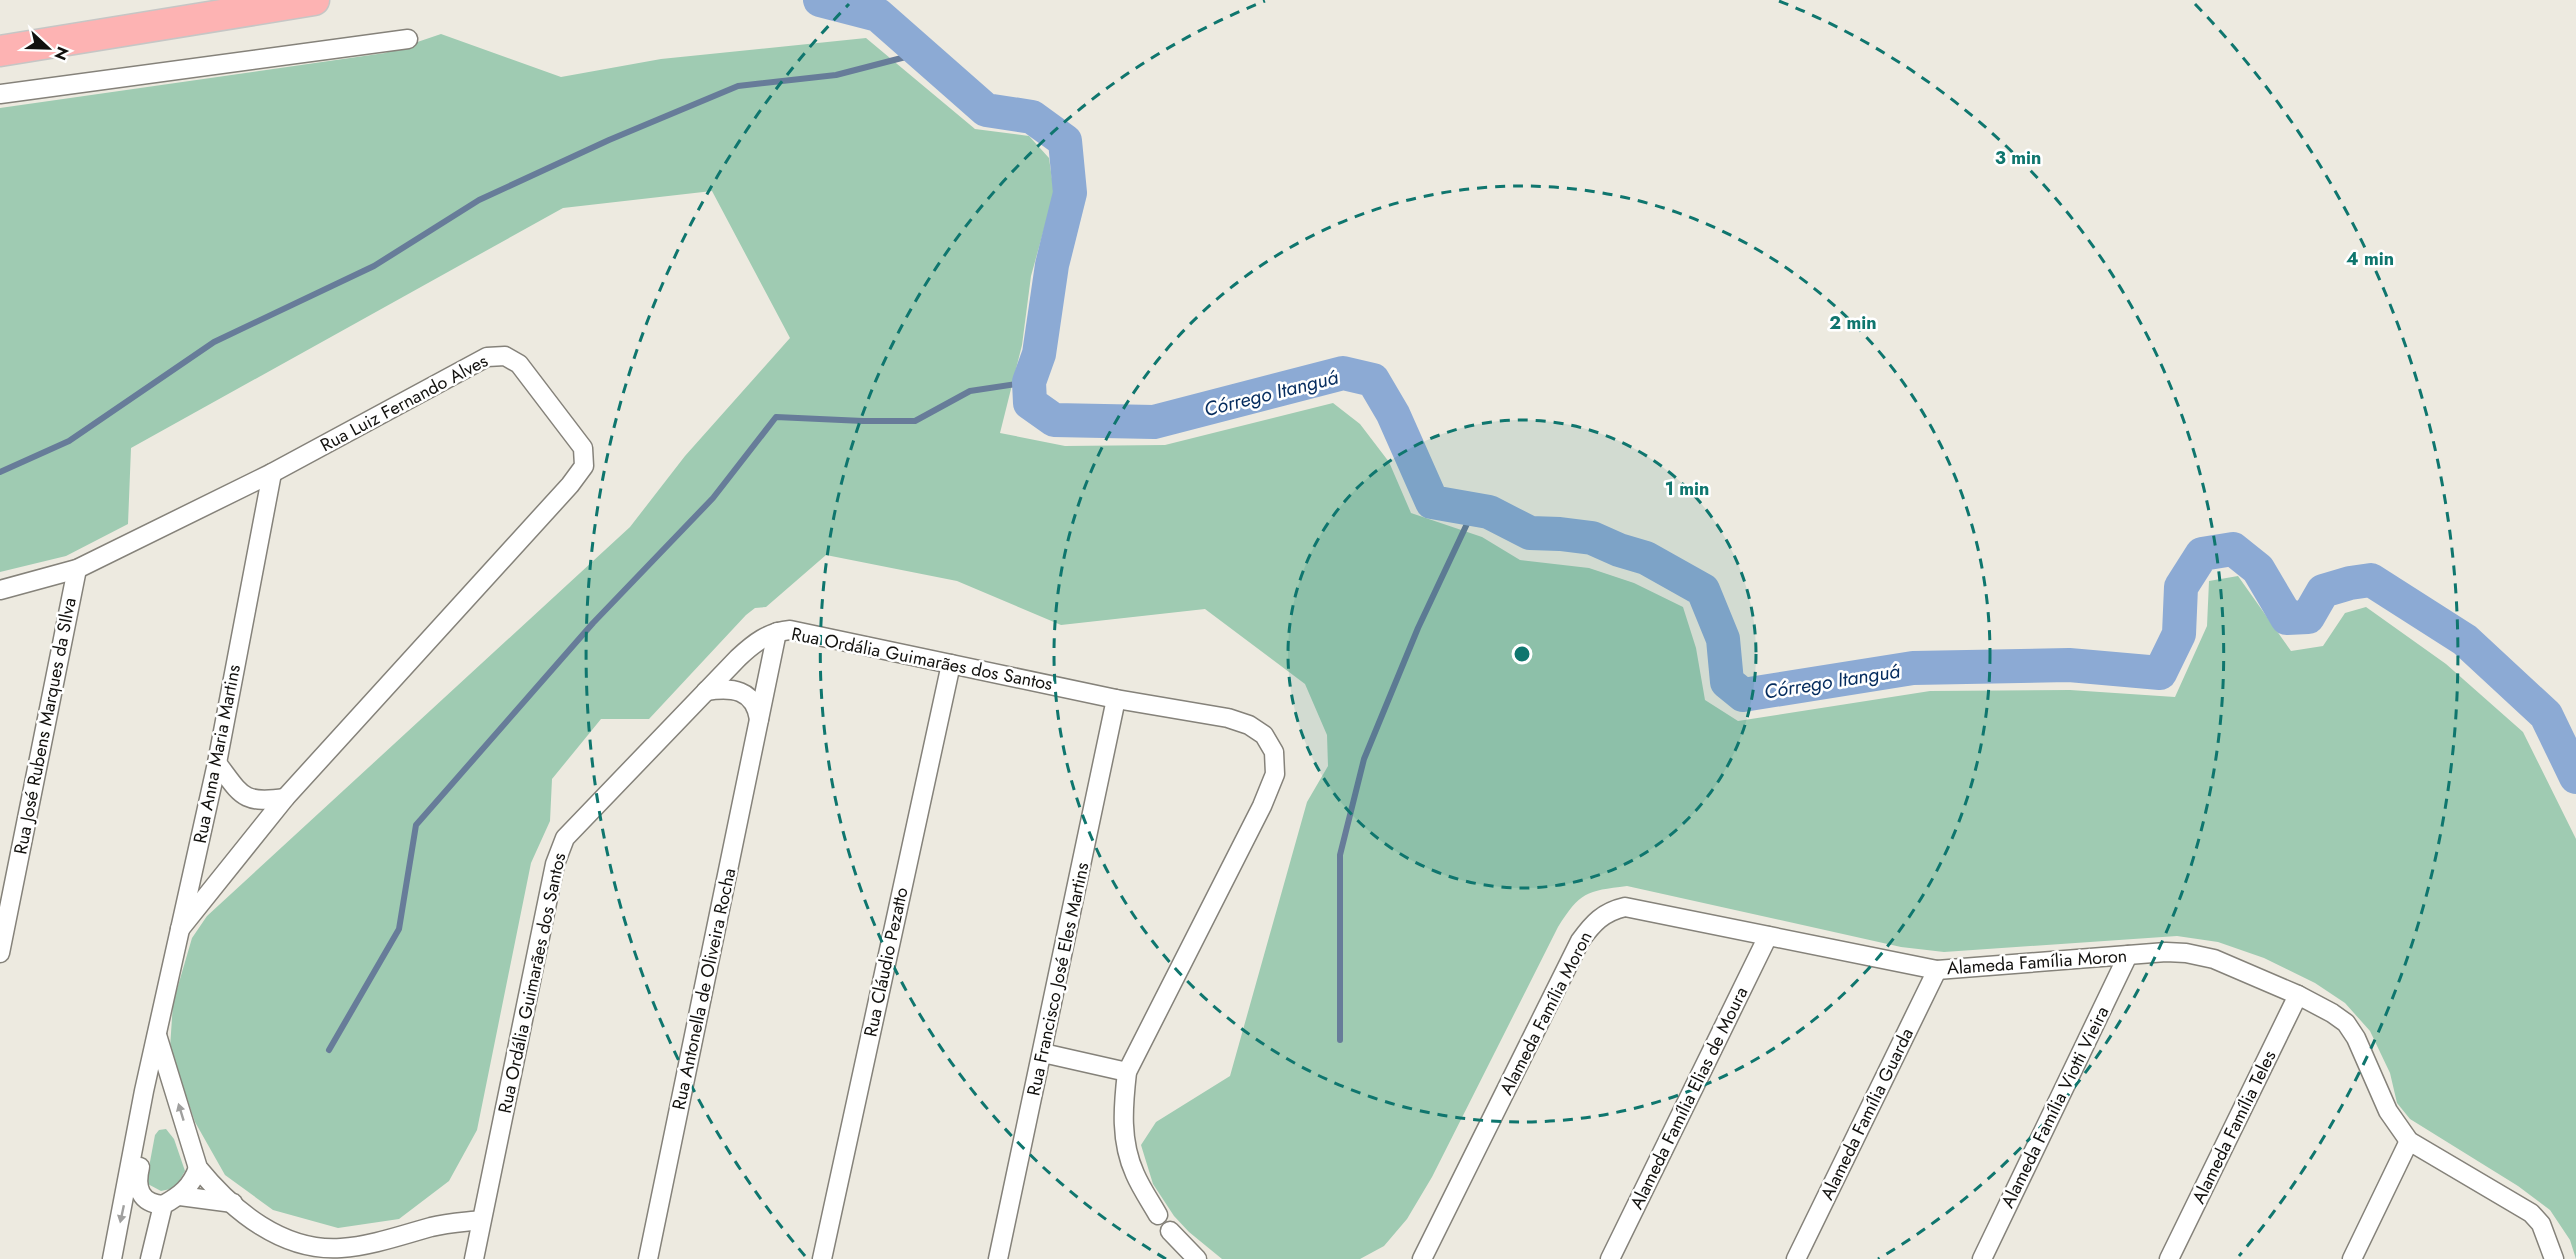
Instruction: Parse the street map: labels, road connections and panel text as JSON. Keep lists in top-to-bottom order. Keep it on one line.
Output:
{"streets":{"street":["Rua Luiz Fernando Alves","Rua Ordália Guimarães dos Santos","Rua José Rubens Marques da SIlva","Rua Anna Maria Martins","Rua Cláudio Pezatto","Alameda Família Moron","Rua Francisco José Eles Martins","Rua Antonella de Oliveira Rocha","Alameda Família Elias de Moura","Alameda Família Viotti Vieira","Alameda Família Guarda","Alameda Família Teles"]},"crossings":[["Rua Luiz Fernando Alves","Rua José Rubens Marques da SIlva"],["Rua Luiz Fernando Alves","Rua Anna Maria Martins"],["Rua Ordália Guimarães dos Santos","Rua Cláudio Pezatto"],["Rua Ordália Guimarães dos Santos","Rua Francisco José Eles Martins"],["Rua Ordália Guimarães dos Santos","Rua Antonella de Oliveira Rocha"],["Alameda Família Moron","Alameda Família Elias de Moura"],["Alameda Família Moron","Alameda Família Viotti Vieira"],["Alameda Família Moron","Alameda Família Guarda"],["Alameda Família Moron","Alameda Família Teles"]],"water":["Córrego Itanguá"],"north":"right","rings":["3 min","4 min","2 min","1 min"]}
